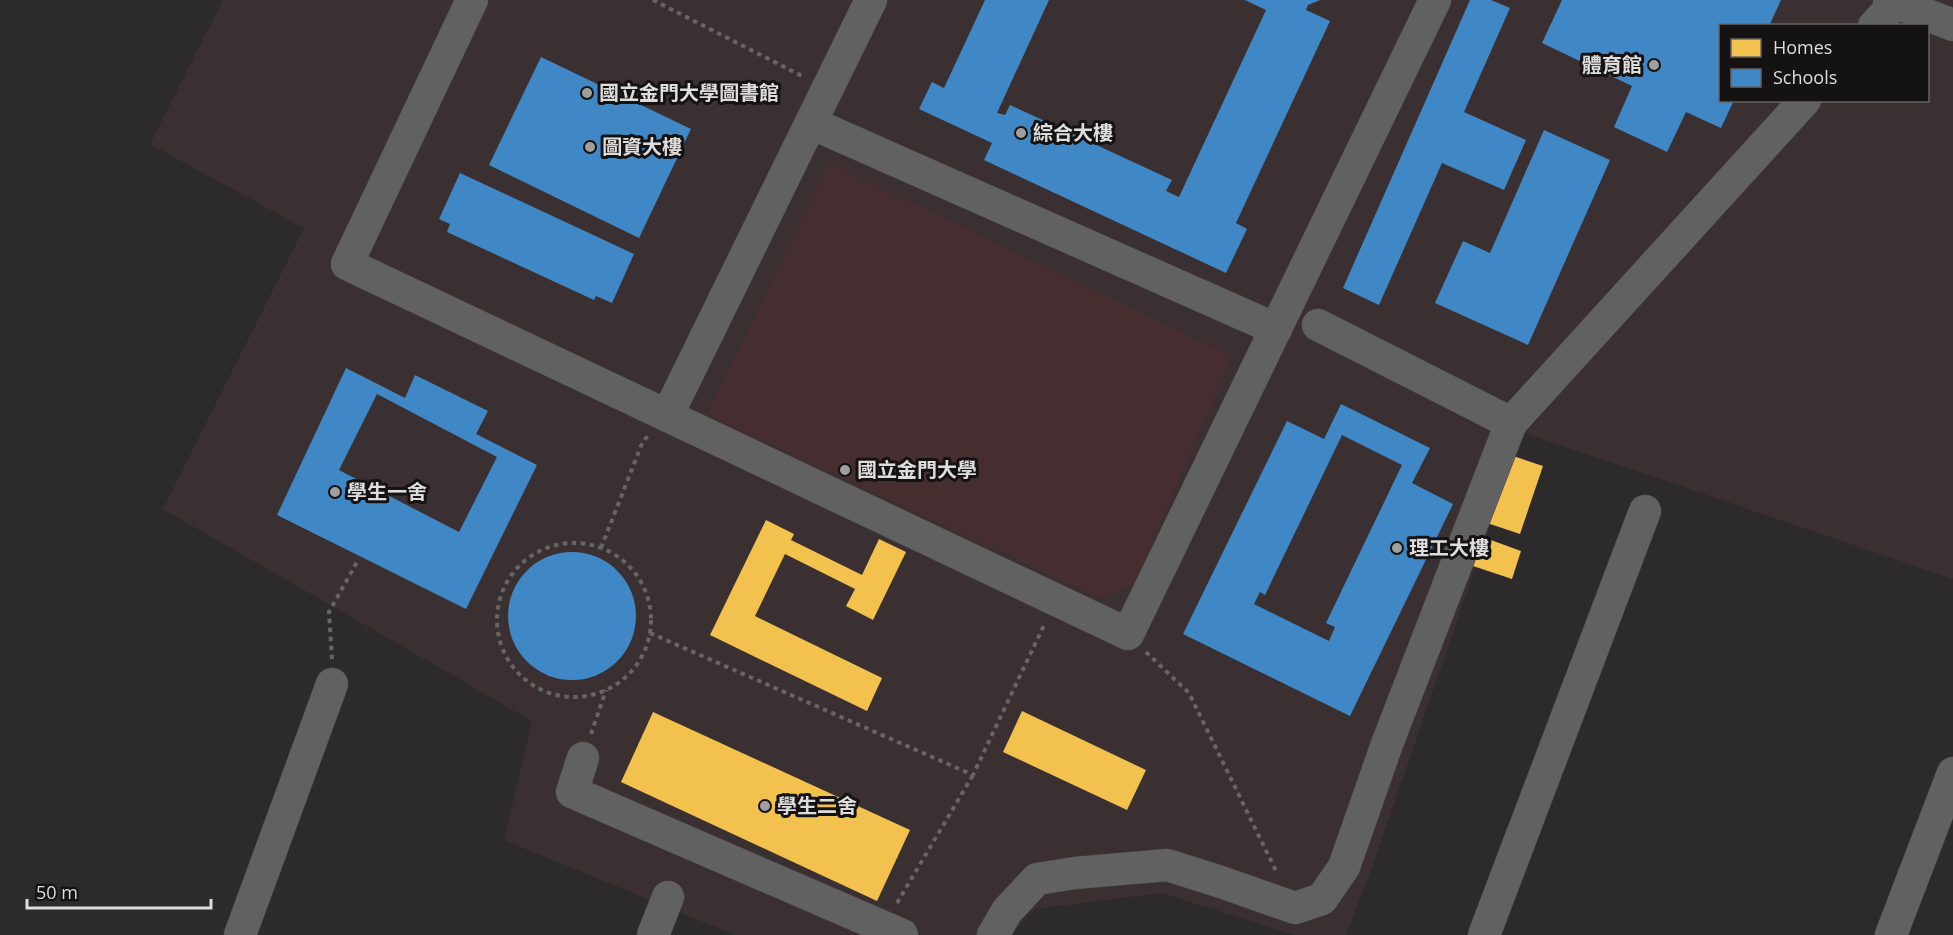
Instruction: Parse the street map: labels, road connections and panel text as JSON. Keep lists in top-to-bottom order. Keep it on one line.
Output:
{"places":["體育館","國立金門大學圖書館","綜合大樓","圖資大樓","國立金門大學","學生一舍","理工大樓","學生二舍"],"legend":["Homes","Schools"],"scale_bar":"50 m"}
